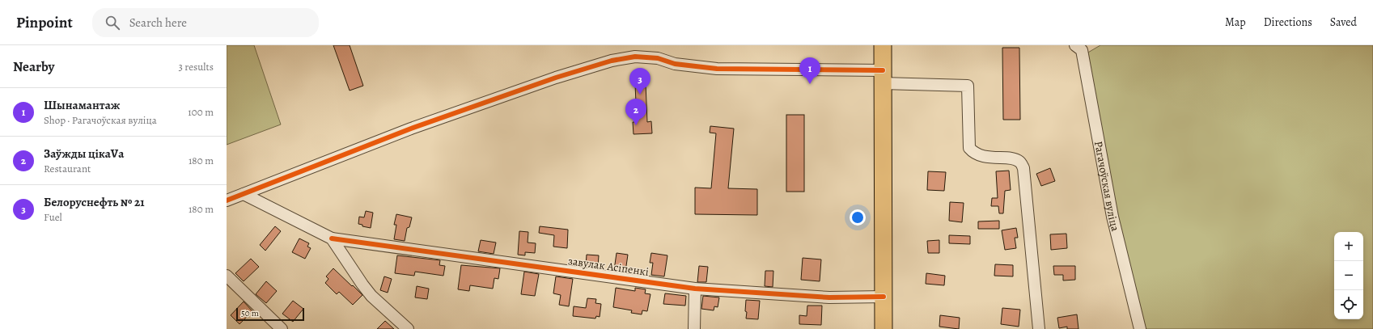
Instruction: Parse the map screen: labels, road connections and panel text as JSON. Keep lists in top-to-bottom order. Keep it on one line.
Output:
{"streets":{"street":["Рагачоўская вуліца","завулак Асіпенкі"]},"scale_bar":"50 m","page":{"header":"Pinpoint","search":"Search here","nav":["Map","Directions","Saved"],"heading":["Nearby","3 results"],"pins":["1","3","2"],"list":[{"mark":"1","name":"Шынамантаж","note":"Shop · Рагачоўская вуліца","value":"100 m"},{"mark":"2","name":"Заўжды цікаVа","note":"Restaurant","value":"180 m"},{"mark":"3","name":"Белоруснефть № 21","note":"Fuel","value":"180 m"}],"map_buttons":["+","−"],"scale":"50 m"}}
